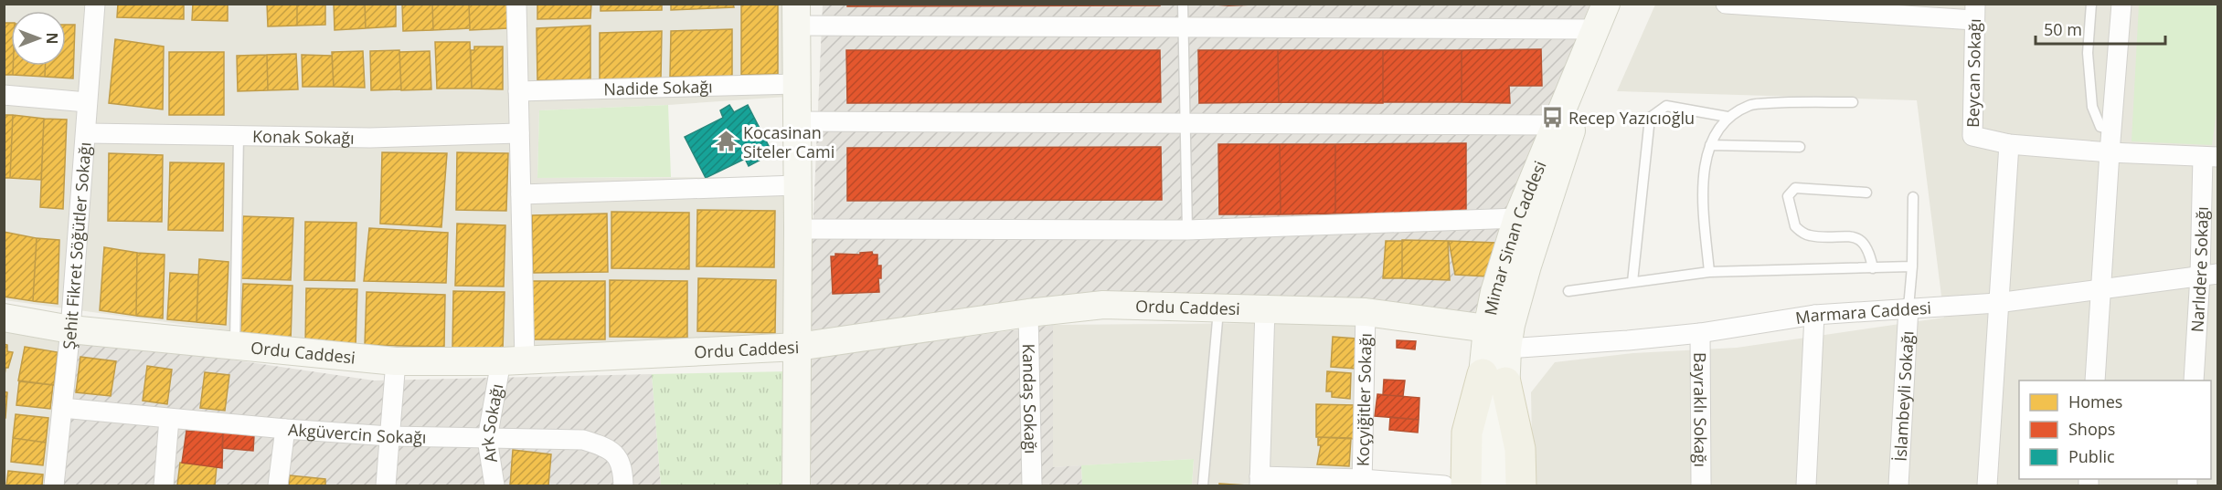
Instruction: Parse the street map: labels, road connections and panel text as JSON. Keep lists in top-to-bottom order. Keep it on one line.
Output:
{"streets":{"street":["Beycan Sokağı","Nadide Sokağı","Konak Sokağı","Mimar Sinan Caddesi","Şehit Fikret Söğütler Sokağı","Narlıdere Sokağı","Ordu Caddesi","Marmara Caddesi","İslambeyli Sokağı","Koçyiğitler Sokağı","Kandaş Sokağı","Bayraklı Sokağı","Ark Sokağı","Akgüvercin Sokağı"]},"crossings":[["Nadide Sokağı","Ark Sokağı"],["Konak Sokağı","Şehit Fikret Söğütler Sokağı"],["Konak Sokağı","Ark Sokağı"],["Mimar Sinan Caddesi","Ordu Caddesi"],["Mimar Sinan Caddesi","Marmara Caddesi"],["Şehit Fikret Söğütler Sokağı","Ordu Caddesi"],["Şehit Fikret Söğütler Sokağı","Akgüvercin Sokağı"],["Narlıdere Sokağı","Marmara Caddesi"],["Ordu Caddesi","Koçyiğitler Sokağı"],["Ordu Caddesi","Kandaş Sokağı"],["Ordu Caddesi","Ark Sokağı"],["Marmara Caddesi","İslambeyli Sokağı"],["Marmara Caddesi","Bayraklı Sokağı"],["Ark Sokağı","Akgüvercin Sokağı"]],"places":{"bus stop":["Recep Yazıcıoğlu"],"temple":["Kocasinan Siteler Cami"]},"legend":["Homes","Shops","Public"],"scale_bar":"50 m","north":"right"}
